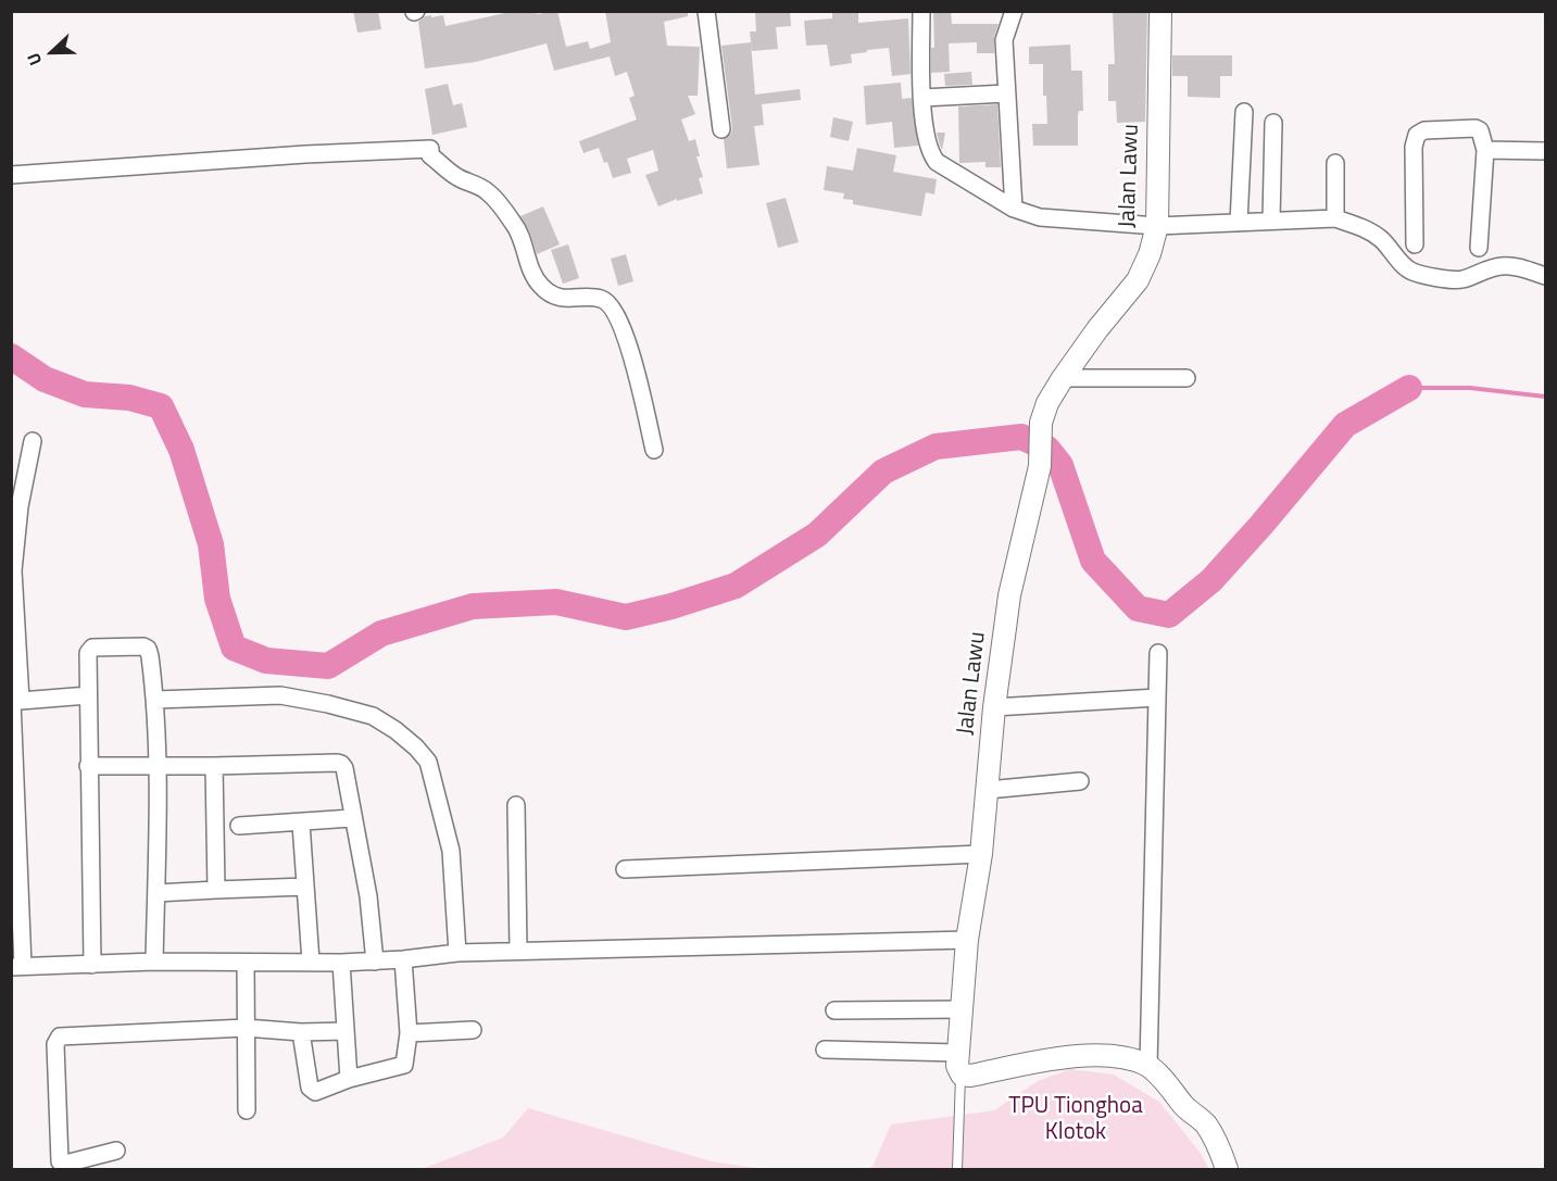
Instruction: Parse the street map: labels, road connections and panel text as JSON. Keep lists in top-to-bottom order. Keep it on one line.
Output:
{"streets":{"street":["Jalan Lawu"]},"parks":["TPU Tionghoa Klotok"],"north":"left"}
